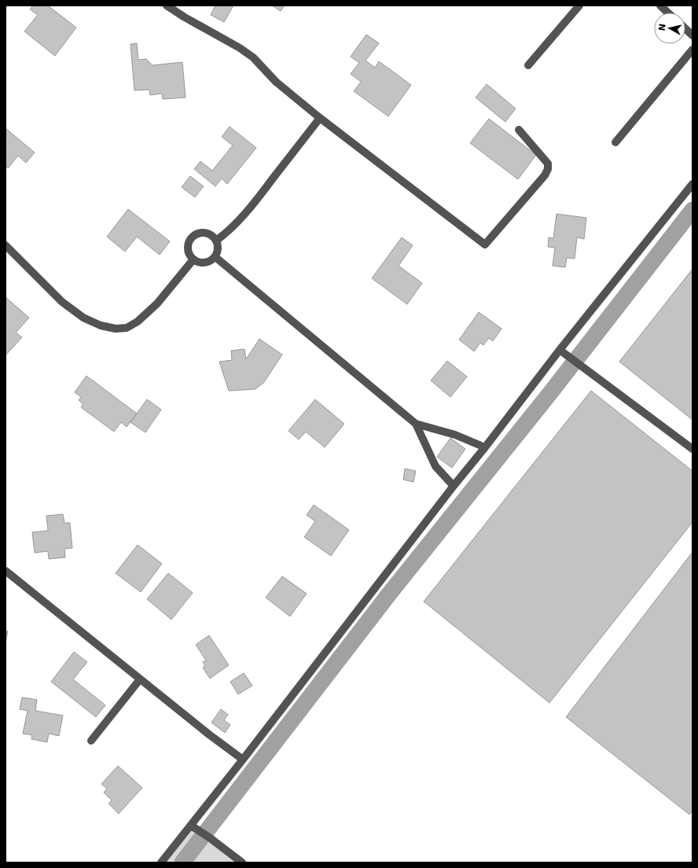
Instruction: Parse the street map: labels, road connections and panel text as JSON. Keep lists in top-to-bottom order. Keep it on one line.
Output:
{"north":"left"}
